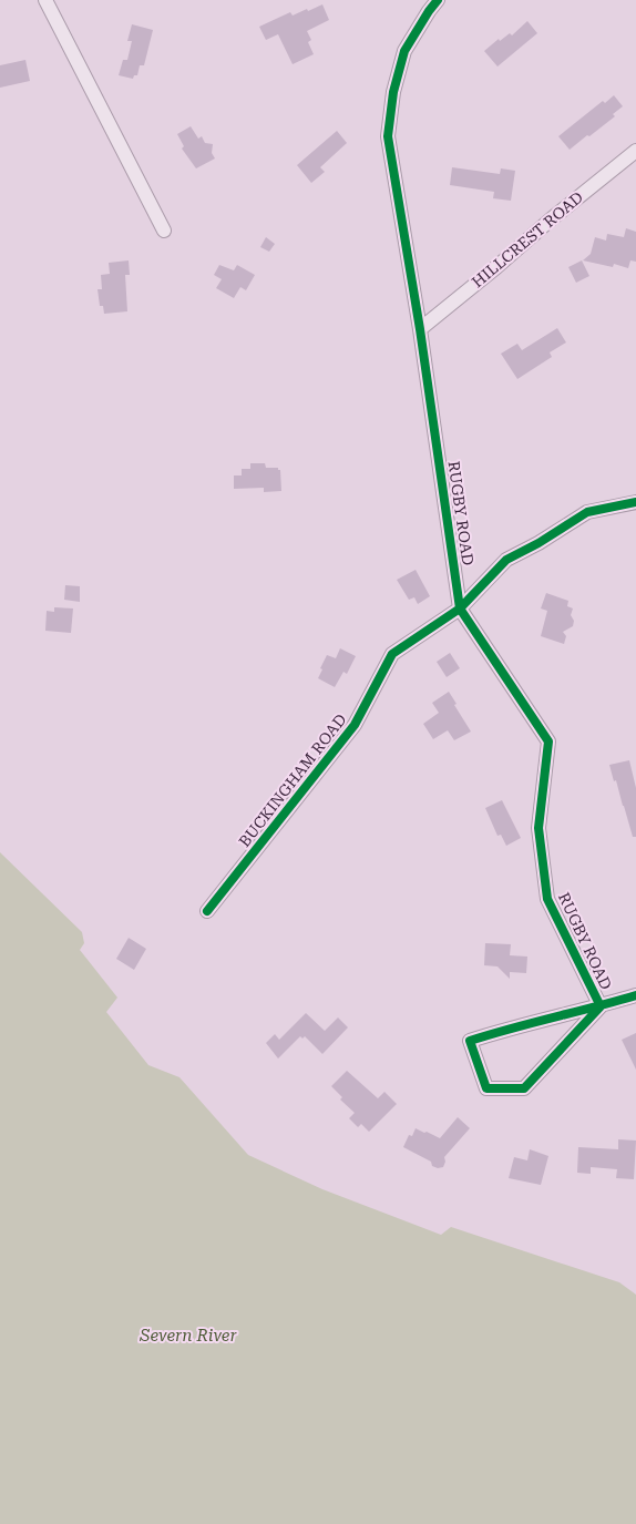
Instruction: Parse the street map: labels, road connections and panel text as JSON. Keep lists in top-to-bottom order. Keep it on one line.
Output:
{"streets":{"street":["HILLCREST ROAD","RUGBY ROAD","BUCKINGHAM ROAD"]},"crossings":[["HILLCREST ROAD","RUGBY ROAD"],["RUGBY ROAD","BUCKINGHAM ROAD"]],"water":["Severn River"]}
